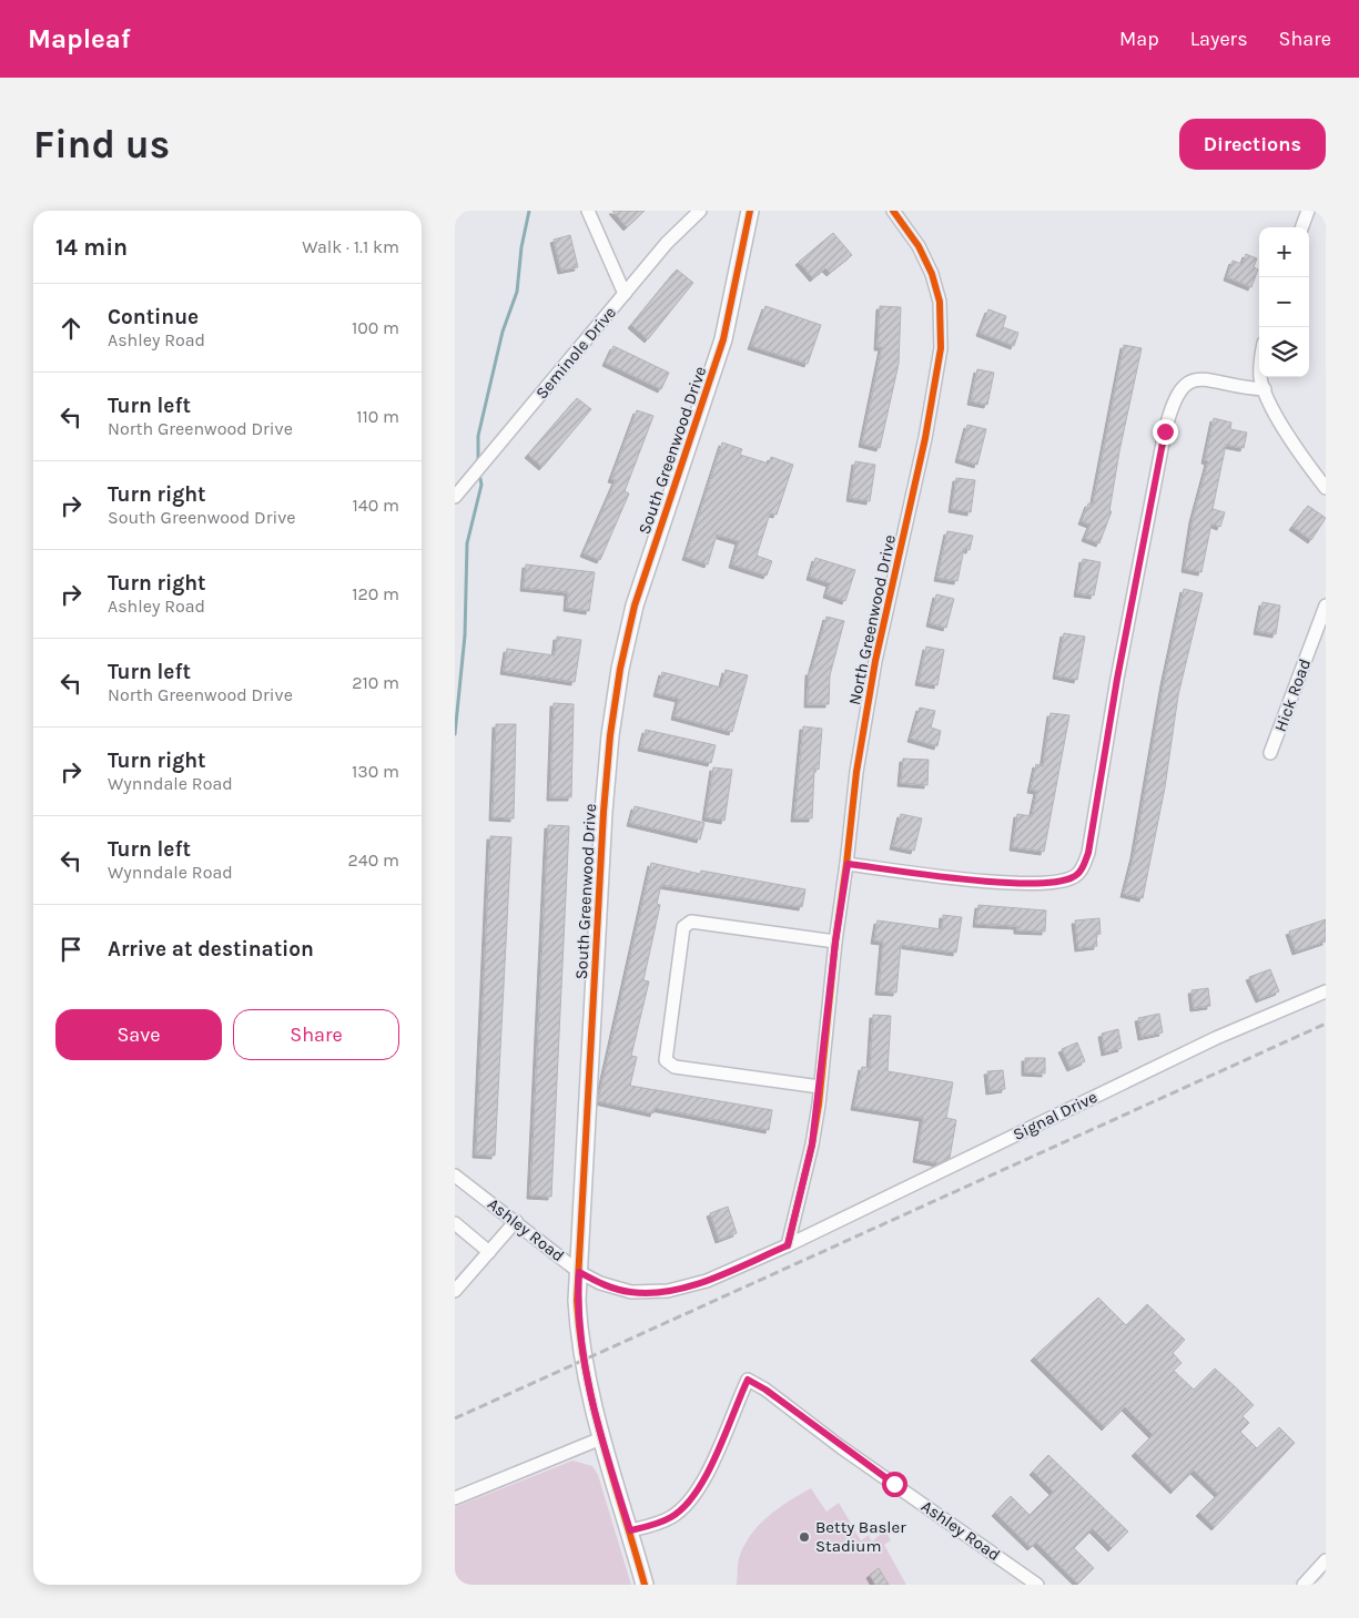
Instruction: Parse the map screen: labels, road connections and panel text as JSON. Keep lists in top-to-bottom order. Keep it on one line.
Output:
{"streets":{"street":["Seminole Drive","South Greenwood Drive","North Greenwood Drive","Hick Road","Signal Drive","Ashley Road"]},"crossings":[["South Greenwood Drive","Ashley Road"],["North Greenwood Drive","Signal Drive"],["North Greenwood Drive","Ashley Road"],["Signal Drive","Ashley Road"]],"places":["Betty Basler Stadium"],"page":{"header":"Mapleaf","nav":["Map","Layers","Share"],"buttons":["Directions",["Save","Share"]],"title":"Find us","heading":["14 min","Walk · 1.1 km"],"map_buttons":["+","−"],"list":[["Continue","Ashley Road","100 m"],["Turn left","North Greenwood Drive","110 m"],["Turn right","South Greenwood Drive","140 m"],["Turn right","Ashley Road","120 m"],["Turn left","North Greenwood Drive","210 m"],["Turn right","Wynndale Road","130 m"],["Turn left","Wynndale Road","240 m"],"Arrive at destination"]}}
